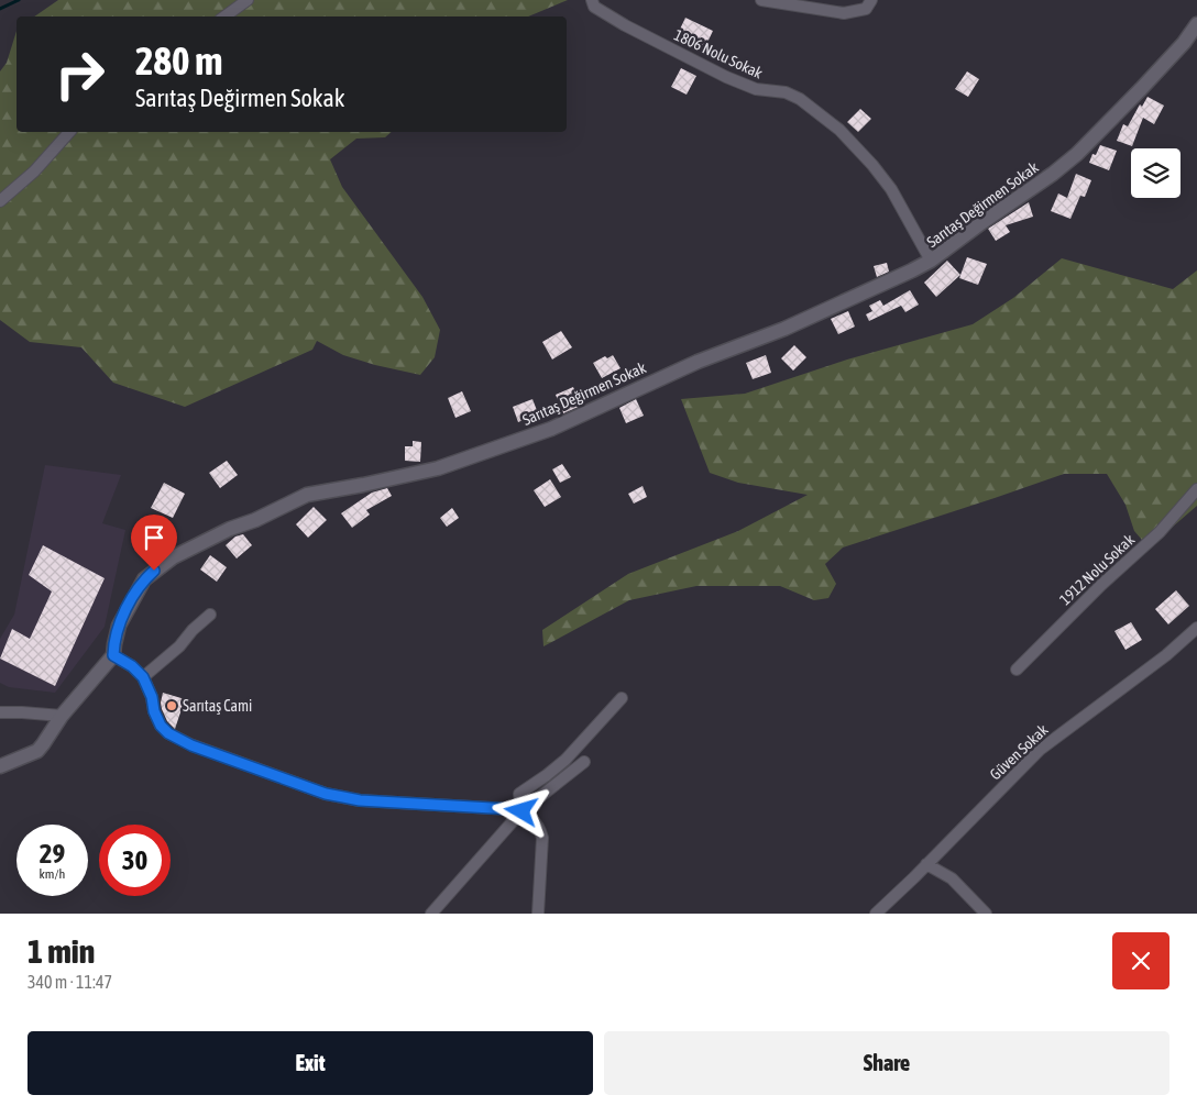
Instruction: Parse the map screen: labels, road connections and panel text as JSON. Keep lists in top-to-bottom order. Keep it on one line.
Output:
{"streets":{"street":["1806 Nolu Sokak","Sarıtaş Değirmen Sokak","1912 Nolu Sokak","Güven Sokak"]},"crossings":[["1806 Nolu Sokak","Sarıtaş Değirmen Sokak"]],"places":["Sarıtaş Cami"],"page":{"turn":["280 m","Sarıtaş Değirmen Sokak"],"speed":"29 km/h","limit":"30","heading":["1 min","340 m · 11:47"],"buttons":["Exit","Share"]}}
